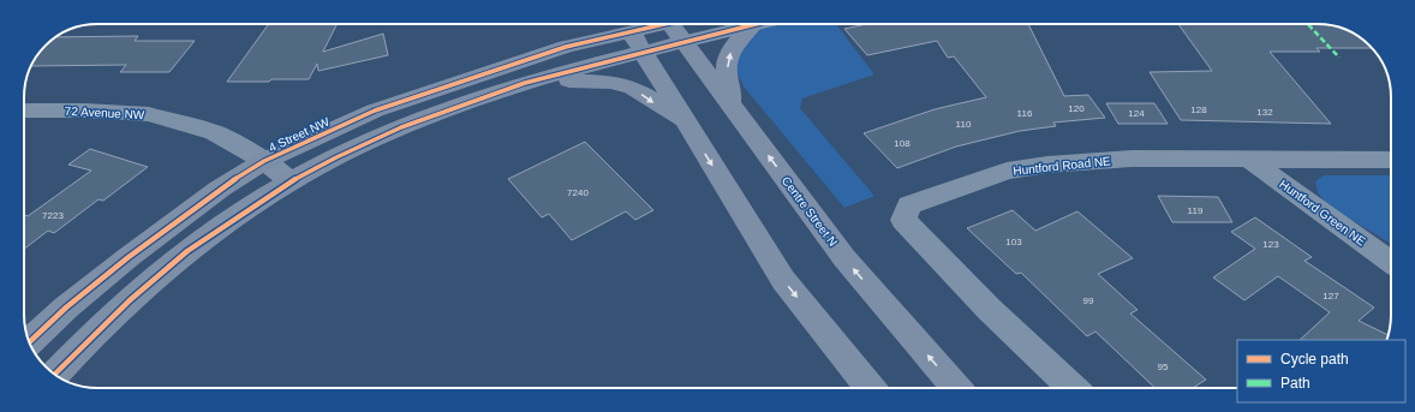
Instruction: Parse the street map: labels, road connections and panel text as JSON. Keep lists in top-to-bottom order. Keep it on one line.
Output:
{"streets":{"main road":["4 Street NW","Centre Street N"],"street":["72 Avenue NW","Huntford Road NE","Huntford Green NE"]},"crossings":[["72 Avenue NW","4 Street NW"],["Huntford Road NE","Huntford Green NE"]],"house_numbers":["120","128","132","116","124","110","108","7240","119","7223","103","123","127","99","95"],"legend":["Cycle path","Path"]}
